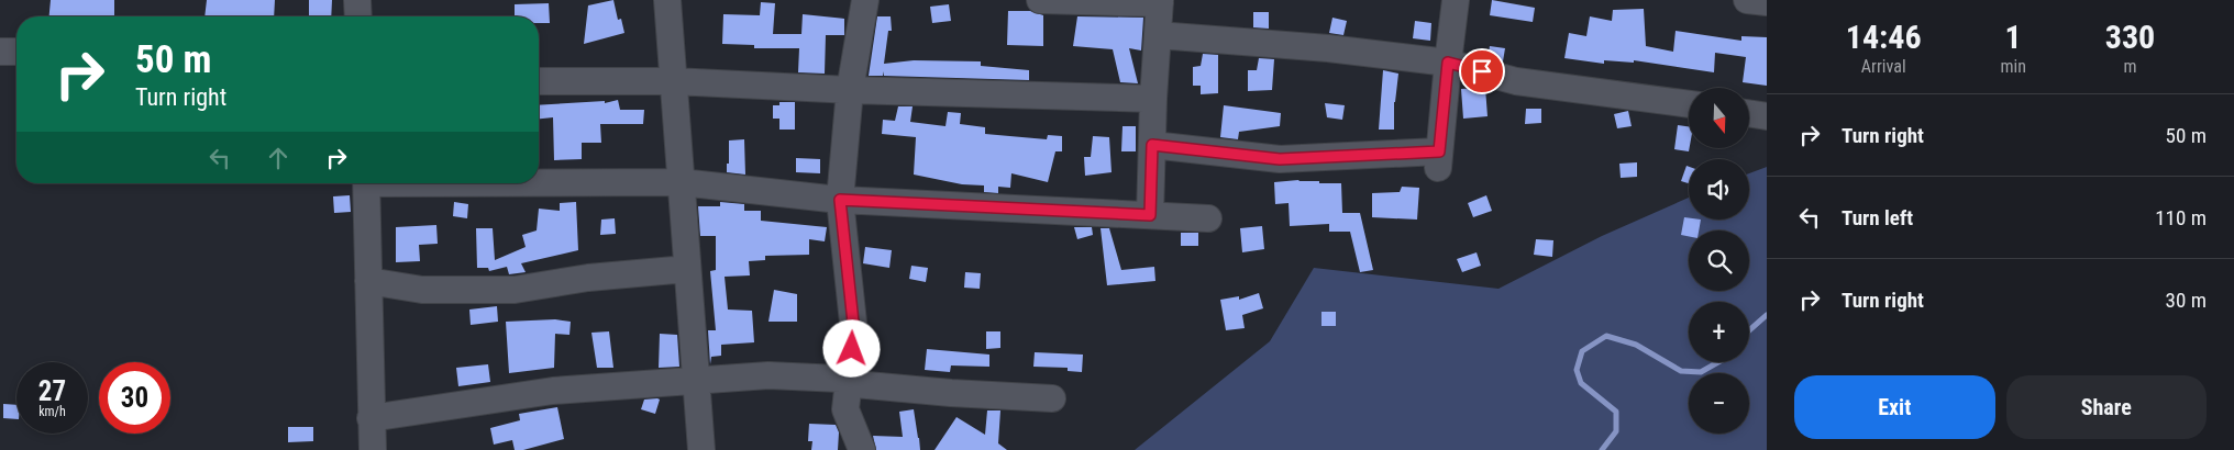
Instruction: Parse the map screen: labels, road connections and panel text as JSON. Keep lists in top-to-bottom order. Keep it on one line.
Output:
{"north":"bottom","page":{"eta":["14:46","Arrival","1","min","330","m"],"turn":["50 m","Turn right"],"map_buttons":["+","−"],"list":[{"name":"Turn right","value":"50 m"},{"name":"Turn left","value":"110 m"},{"name":"Turn right","value":"30 m"}],"speed":"27 km/h","limit":"30","buttons":["Exit","Share"]}}
